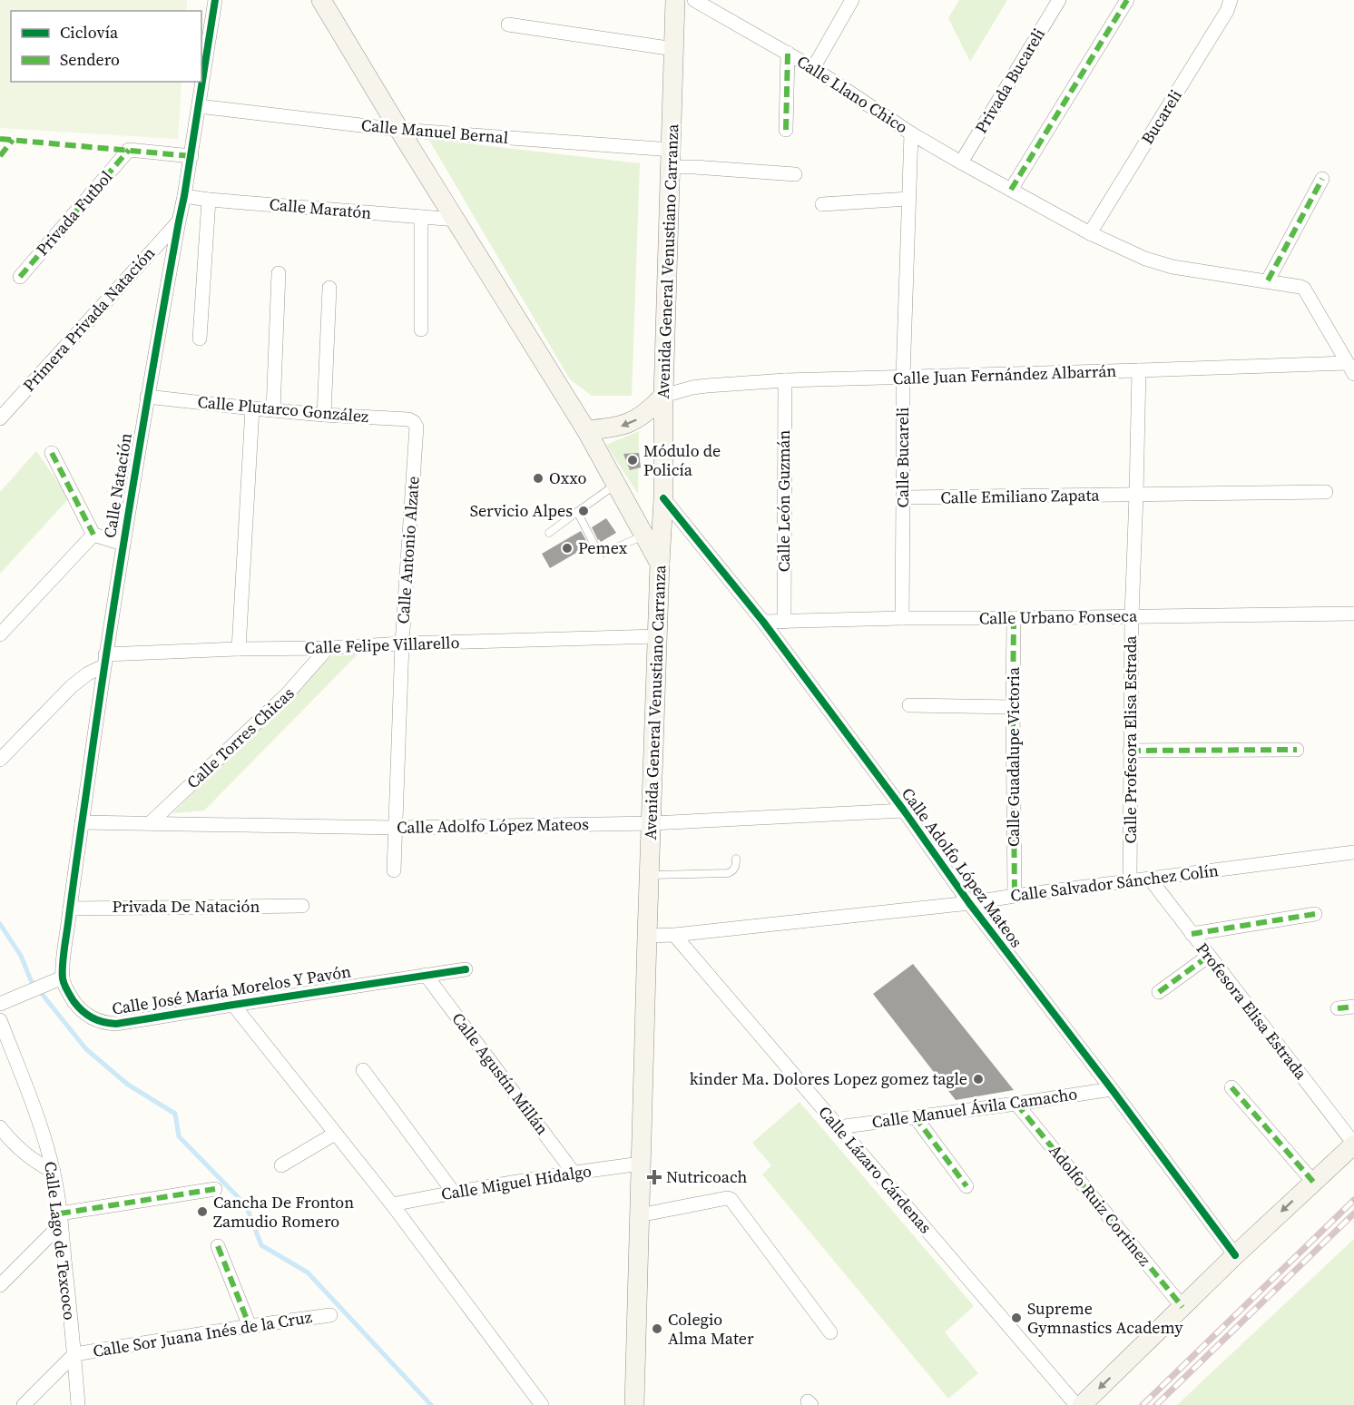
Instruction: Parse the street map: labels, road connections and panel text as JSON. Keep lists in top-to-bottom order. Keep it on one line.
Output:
{"streets":{"main road":["Avenida General Venustiano Carranza"],"street":["Privada Bucareli","Calle Llano Chico","Bucareli","Calle Manuel Bernal","Calle Maratón","Privada Futbol","Primera Privada Natación","Calle Juan Fernández Albarrán","Calle Plutarco González","Calle Bucareli","Calle Natación","Calle Emiliano Zapata","Calle León Guzmán","Calle Antonio Alzate","Calle Urbano Fonseca","Calle Felipe Villarello","Calle Torres Chicas","Calle Profesora Elisa Estrada","Calle Guadalupe Victoria","Calle Adolfo López Mateos","Calle Salvador Sánchez Colín","Privada De Natación","Calle José María Morelos Y Pavón","Profesora Elisa Estrada","Calle Agustín Millán","Calle Manuel Ávila Camacho","Calle Lázaro Cárdenas","Calle Miguel Hidalgo","Adolfo Ruiz Cortinez","Calle Lago de Texcoco","Calle Sor Juana Inés de la Cruz"]},"crossings":[["Privada Bucareli","Calle Llano Chico"],["Calle Llano Chico","Bucareli"],["Calle Llano Chico","Calle Juan Fernández Albarrán"],["Calle Llano Chico","Calle Bucareli"],["Calle Manuel Bernal","Avenida General Venustiano Carranza"],["Calle Manuel Bernal","Calle Natación"],["Calle Maratón","Calle Natación"],["Privada Futbol","Calle Natación"],["Avenida General Venustiano Carranza","Calle Juan Fernández Albarrán"],["Avenida General Venustiano Carranza","Calle Felipe Villarello"],["Avenida General Venustiano Carranza","Calle Adolfo López Mateos"],["Avenida General Venustiano Carranza","Calle Salvador Sánchez Colín"],["Avenida General Venustiano Carranza","Calle Miguel Hidalgo"],["Primera Privada Natación","Calle Natación"],["Calle Juan Fernández Albarrán","Calle Bucareli"],["Calle Juan Fernández Albarrán","Calle León Guzmán"],["Calle Juan Fernández Albarrán","Calle Profesora Elisa Estrada"],["Calle Plutarco González","Calle Natación"],["Calle Plutarco González","Calle Antonio Alzate"],["Calle Bucareli","Calle Emiliano Zapata"],["Calle Bucareli","Calle Urbano Fonseca"],["Calle Natación","Calle Felipe Villarello"],["Calle Natación","Calle Adolfo López Mateos"],["Calle Natación","Privada De Natación"],["Calle Natación","Calle José María Morelos Y Pavón"],["Calle Emiliano Zapata","Calle Profesora Elisa Estrada"],["Calle León Guzmán","Calle Urbano Fonseca"],["Calle Antonio Alzate","Calle Felipe Villarello"],["Calle Antonio Alzate","Calle Adolfo López Mateos"],["Calle Urbano Fonseca","Calle Profesora Elisa Estrada"],["Calle Urbano Fonseca","Calle Guadalupe Victoria"],["Calle Urbano Fonseca","Calle Adolfo López Mateos"],["Calle Felipe Villarello","Calle Torres Chicas"],["Calle Torres Chicas","Calle Adolfo López Mateos"],["Calle Profesora Elisa Estrada","Calle Salvador Sánchez Colín"],["Calle Guadalupe Victoria","Calle Salvador Sánchez Colín"],["Calle Adolfo López Mateos","Calle Salvador Sánchez Colín"],["Calle Adolfo López Mateos","Calle Manuel Ávila Camacho"],["Calle Salvador Sánchez Colín","Profesora Elisa Estrada"],["Calle Salvador Sánchez Colín","Calle Lázaro Cárdenas"],["Calle José María Morelos Y Pavón","Calle Agustín Millán"],["Calle José María Morelos Y Pavón","Calle Miguel Hidalgo"],["Calle Agustín Millán","Calle Miguel Hidalgo"],["Calle Manuel Ávila Camacho","Calle Lázaro Cárdenas"],["Calle Manuel Ávila Camacho","Adolfo Ruiz Cortinez"],["Calle Lago de Texcoco","Calle Sor Juana Inés de la Cruz"]],"places":{"other":["Módulo de Policía","Oxxo","Servicio Alpes","Pemex","kinder Ma. Dolores Lopez gomez tagle","Cancha De Fronton Zamudio Romero","Supreme Gymnastics Academy","Colegio Alma Mater"],"health":["Nutricoach"]},"legend":["Ciclovía","Sendero"]}
